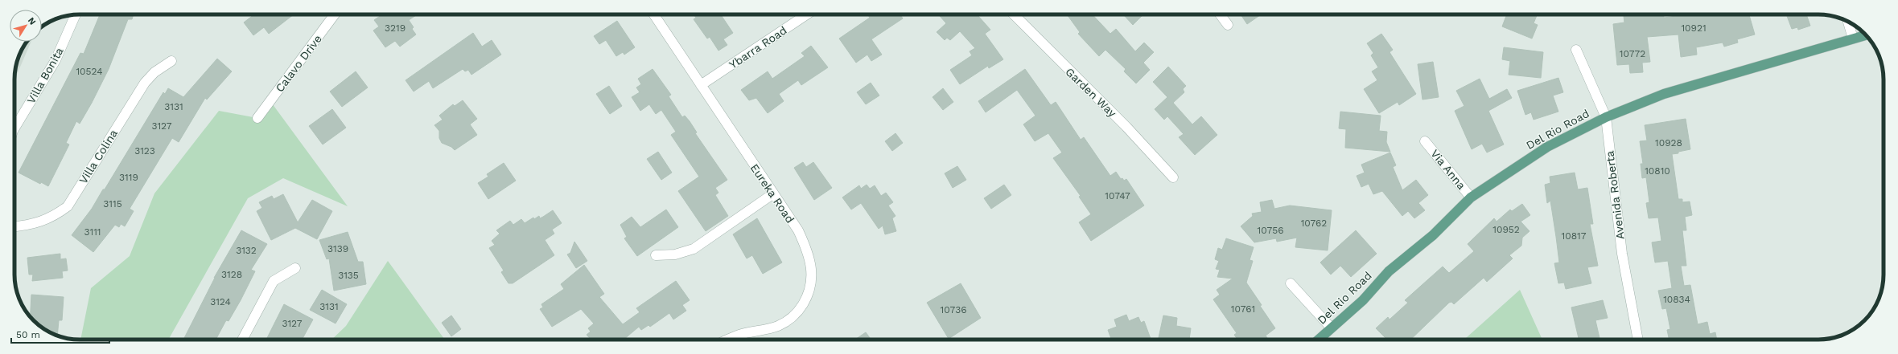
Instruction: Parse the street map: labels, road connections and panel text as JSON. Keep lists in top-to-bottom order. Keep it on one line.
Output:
{"streets":{"main road":["Del Rio Road"],"street":["Ybarra Road","Calavo Drive","Villa Bonita","Garden Way","Villa Colina","Via Anna","Eureka Road","Avenida Roberta"]},"crossings":[["Ybarra Road","Eureka Road"],["Del Rio Road","Via Anna"],["Del Rio Road","Avenida Roberta"]],"house_numbers":["3219","10921","10772","10524","3131","3127","10928","3123","10810","3119","10747","3115","10762","10952","10756","3111","10817","3139","3132","3128","3135","10834","3124","3131","10761","10736","3127"],"scale_bar":"50 m","north":"top right"}
